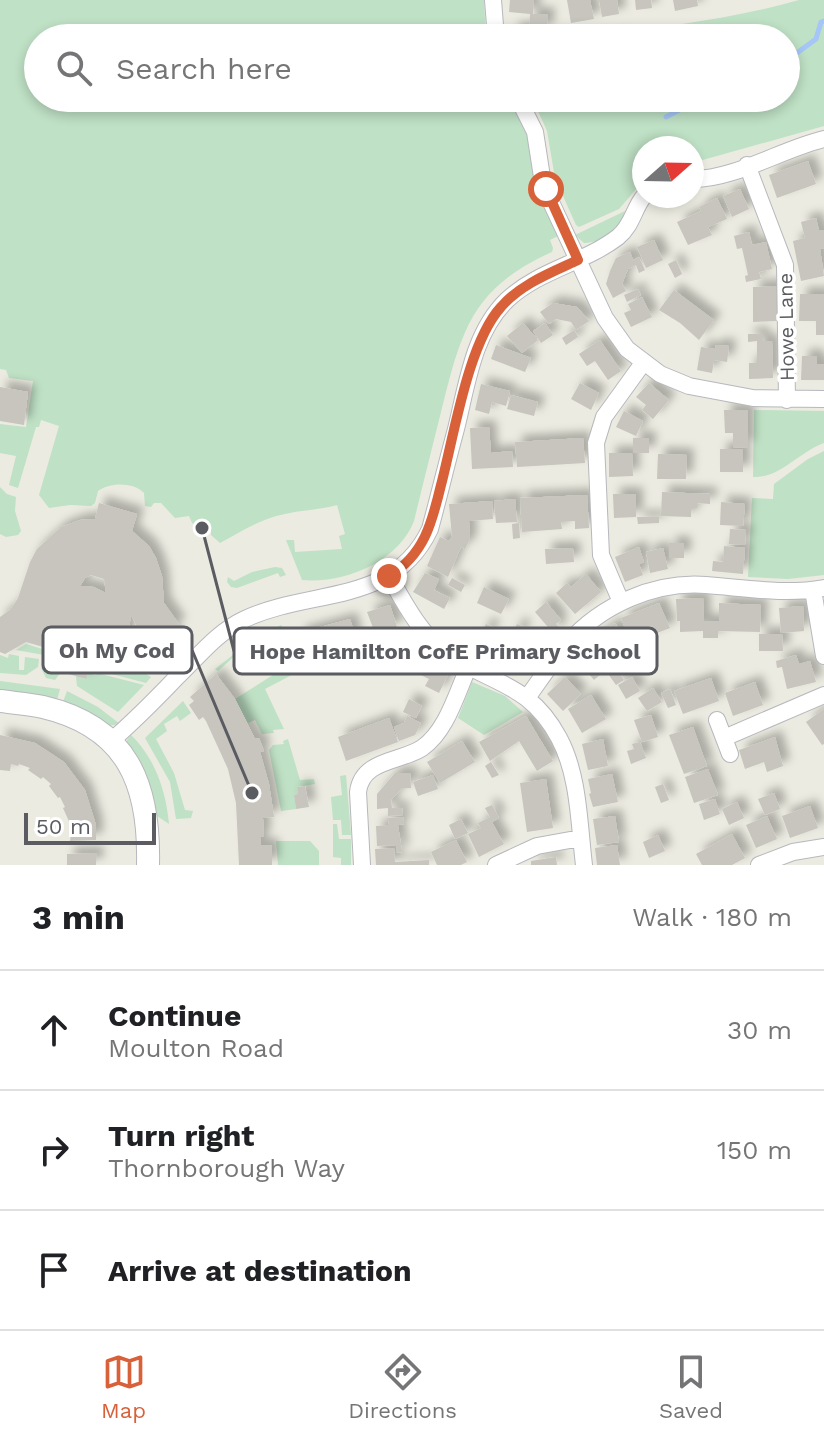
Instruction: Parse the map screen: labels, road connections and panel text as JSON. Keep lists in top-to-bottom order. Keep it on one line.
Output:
{"streets":{"street":["Howe Lane"]},"places":["Hope Hamilton CofE Primary School","Oh My Cod"],"scale_bar":"50 m","north":"right","page":{"search":"Search here","scale":"50 m","heading":["3 min","Walk · 180 m"],"list":[["Continue","Moulton Road","30 m"],["Turn right","Thornborough Way","150 m"],"Arrive at destination"],"nav":["Map","Directions","Saved"]}}
